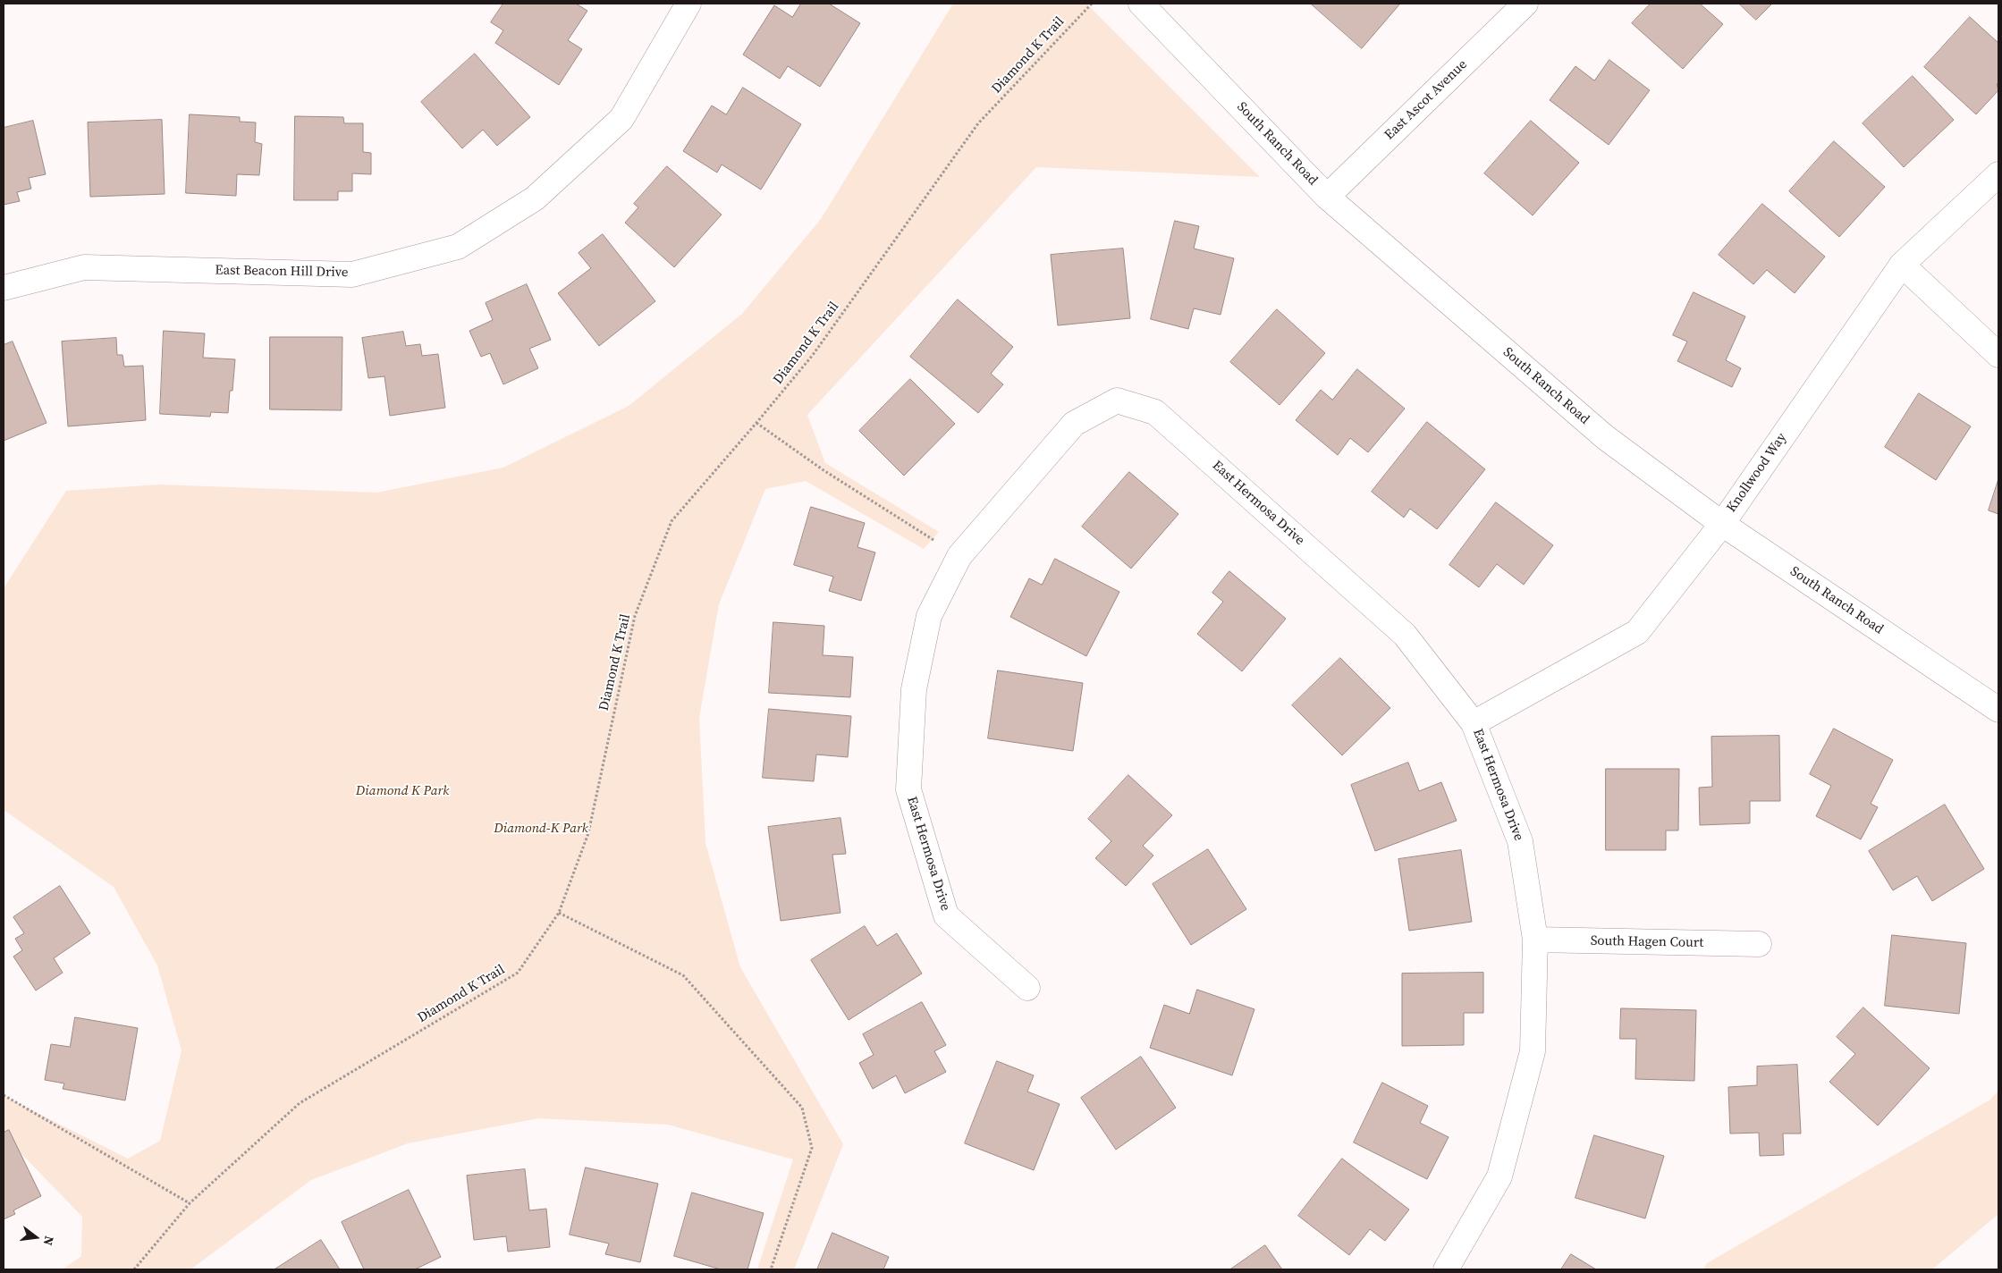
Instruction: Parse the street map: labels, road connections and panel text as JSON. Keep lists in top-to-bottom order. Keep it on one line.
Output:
{"streets":{"street":["East Ascot Avenue","South Ranch Road","East Beacon Hill Drive","Knollwood Way","East Hermosa Drive","South Hagen Court"],"path":["Diamond K Trail"]},"crossings":[["East Ascot Avenue","South Ranch Road"],["South Ranch Road","Knollwood Way"],["Knollwood Way","East Hermosa Drive"],["East Hermosa Drive","South Hagen Court"]],"parks":["Diamond K Park","Diamond-K Park"],"north":"right"}
